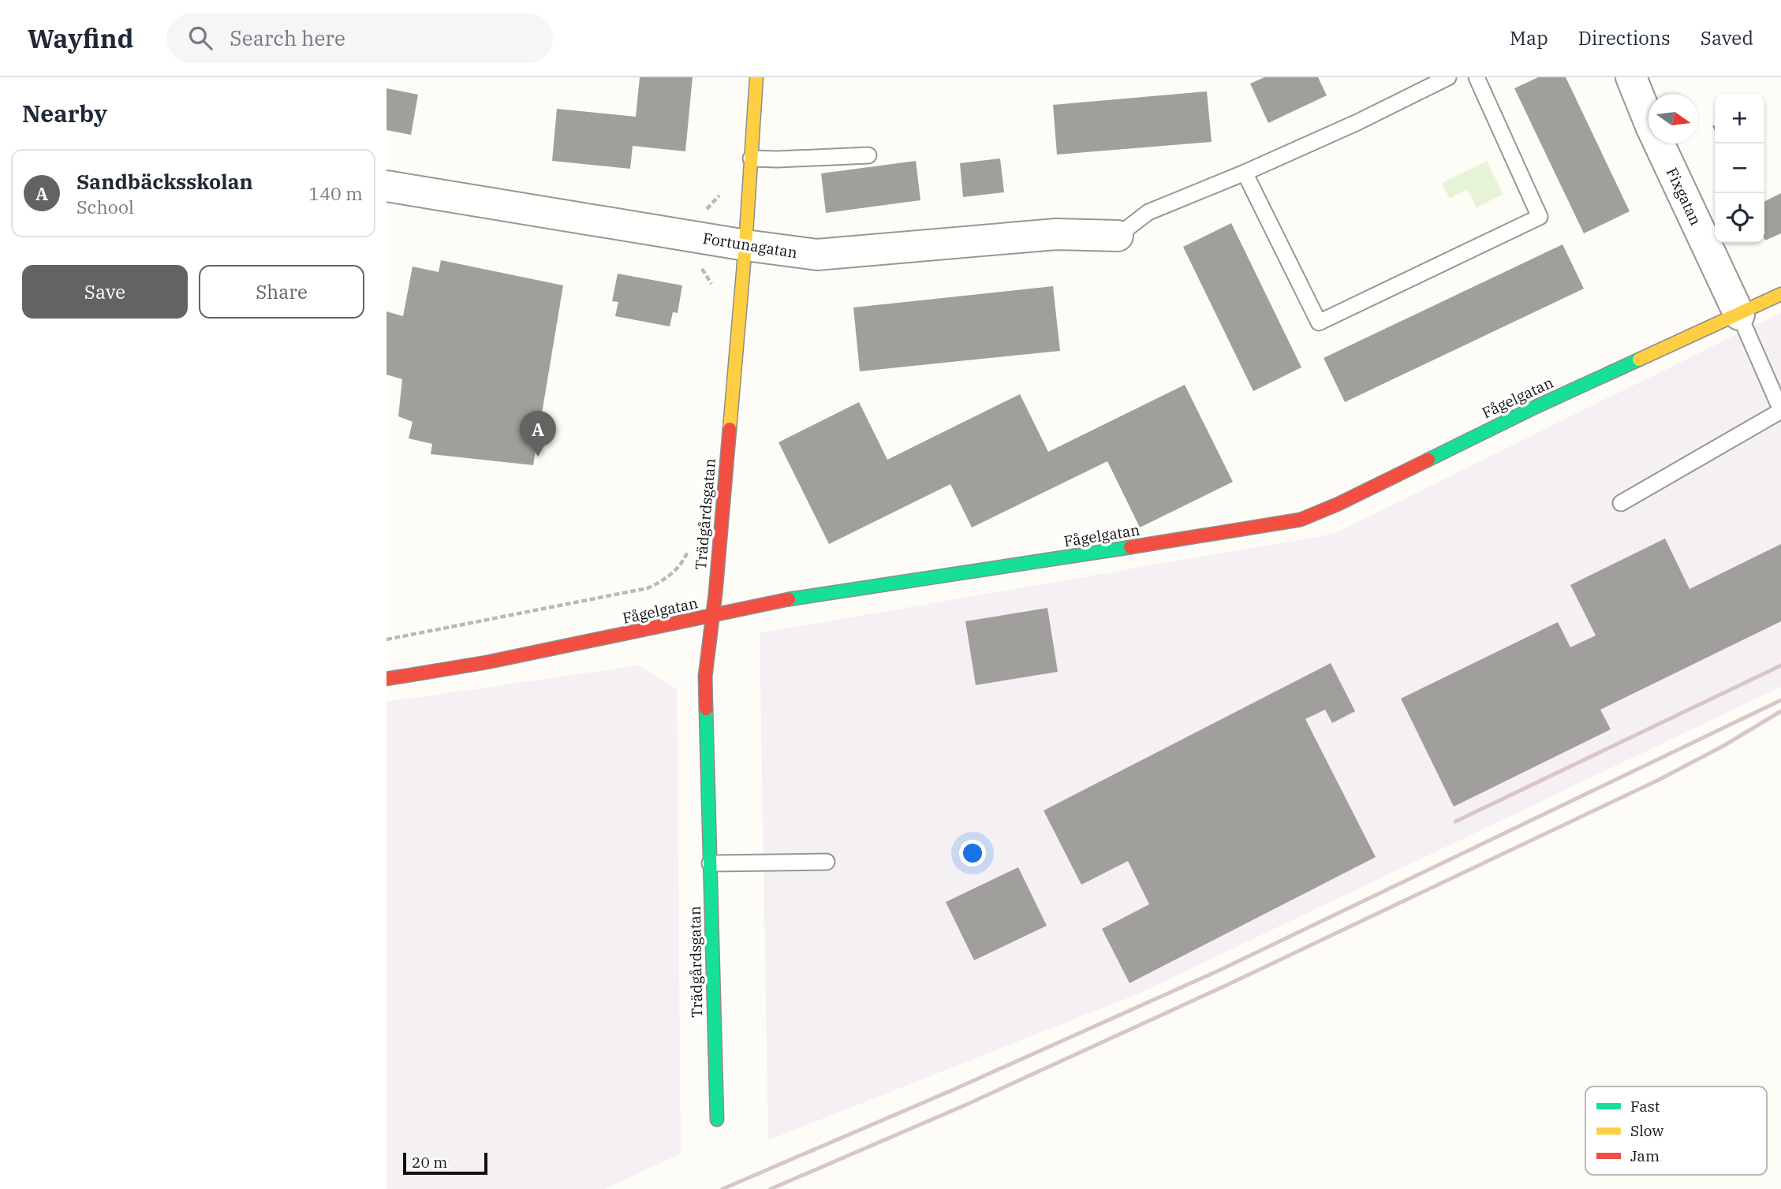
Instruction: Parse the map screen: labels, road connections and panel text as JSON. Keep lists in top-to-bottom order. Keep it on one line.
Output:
{"streets":{"street":["Fixgatan","Fortunagatan","Fågelgatan","Trädgårdsgatan"]},"crossings":[["Fixgatan","Fågelgatan"],["Fortunagatan","Trädgårdsgatan"],["Fågelgatan","Trädgårdsgatan"]],"legend":["Fast","Slow","Jam"],"scale_bar":"20 m","north":"right","page":{"header":"Wayfind","search":"Search here","nav":["Map","Directions","Saved"],"heading":"Nearby","map_buttons":["+","−"],"list":[{"mark":"A","name":"Sandbäcksskolan","note":"School","value":"140 m"}],"buttons":["Save","Share"],"pins":"A","scale":"20 m"}}
